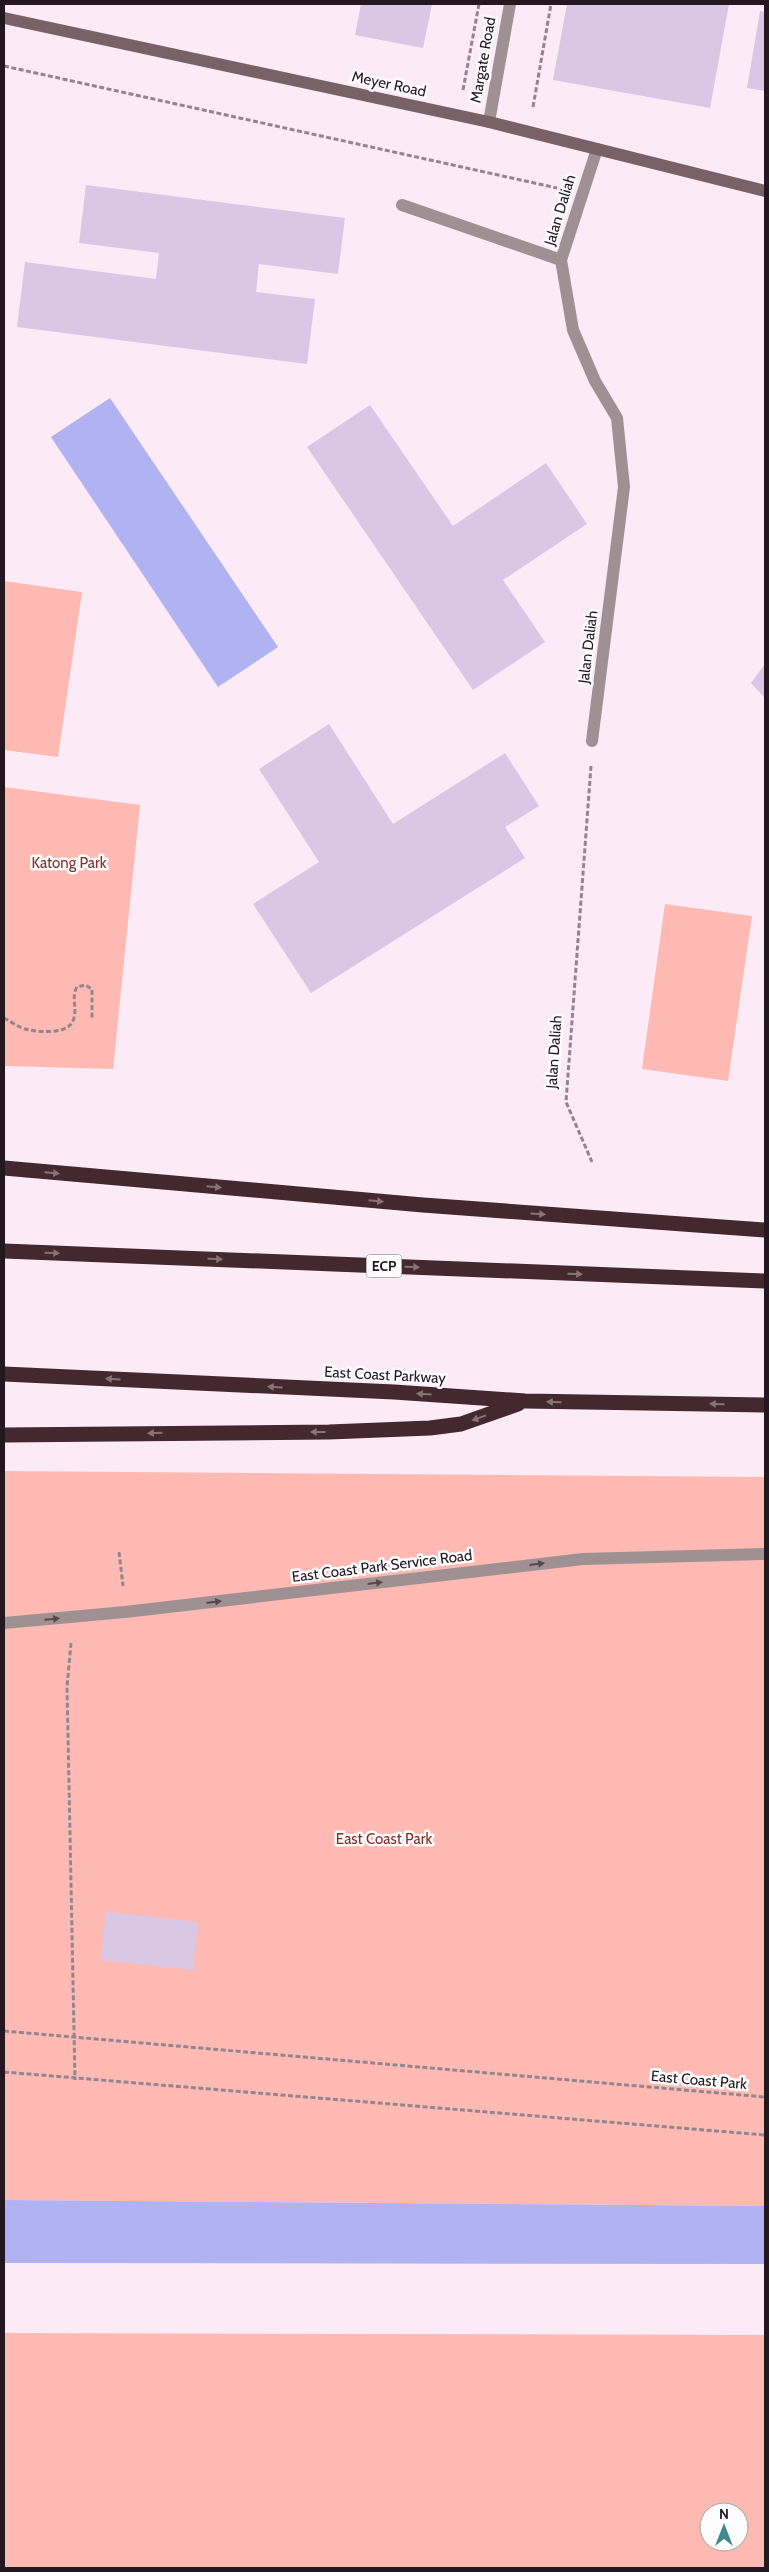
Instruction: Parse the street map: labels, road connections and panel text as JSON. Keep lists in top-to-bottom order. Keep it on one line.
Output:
{"streets":{"highway":["ECP","East Coast Parkway"],"street":["Margate Road","Meyer Road","Jalan Daliah","East Coast Park Service Road"],"path":["East Coast Park"]},"crossings":[["Margate Road","Meyer Road"],["Meyer Road","Jalan Daliah"]],"one_way":["East Coast Park Service Road"],"parks":["Katong Park","East Coast Park"],"north":"top"}
